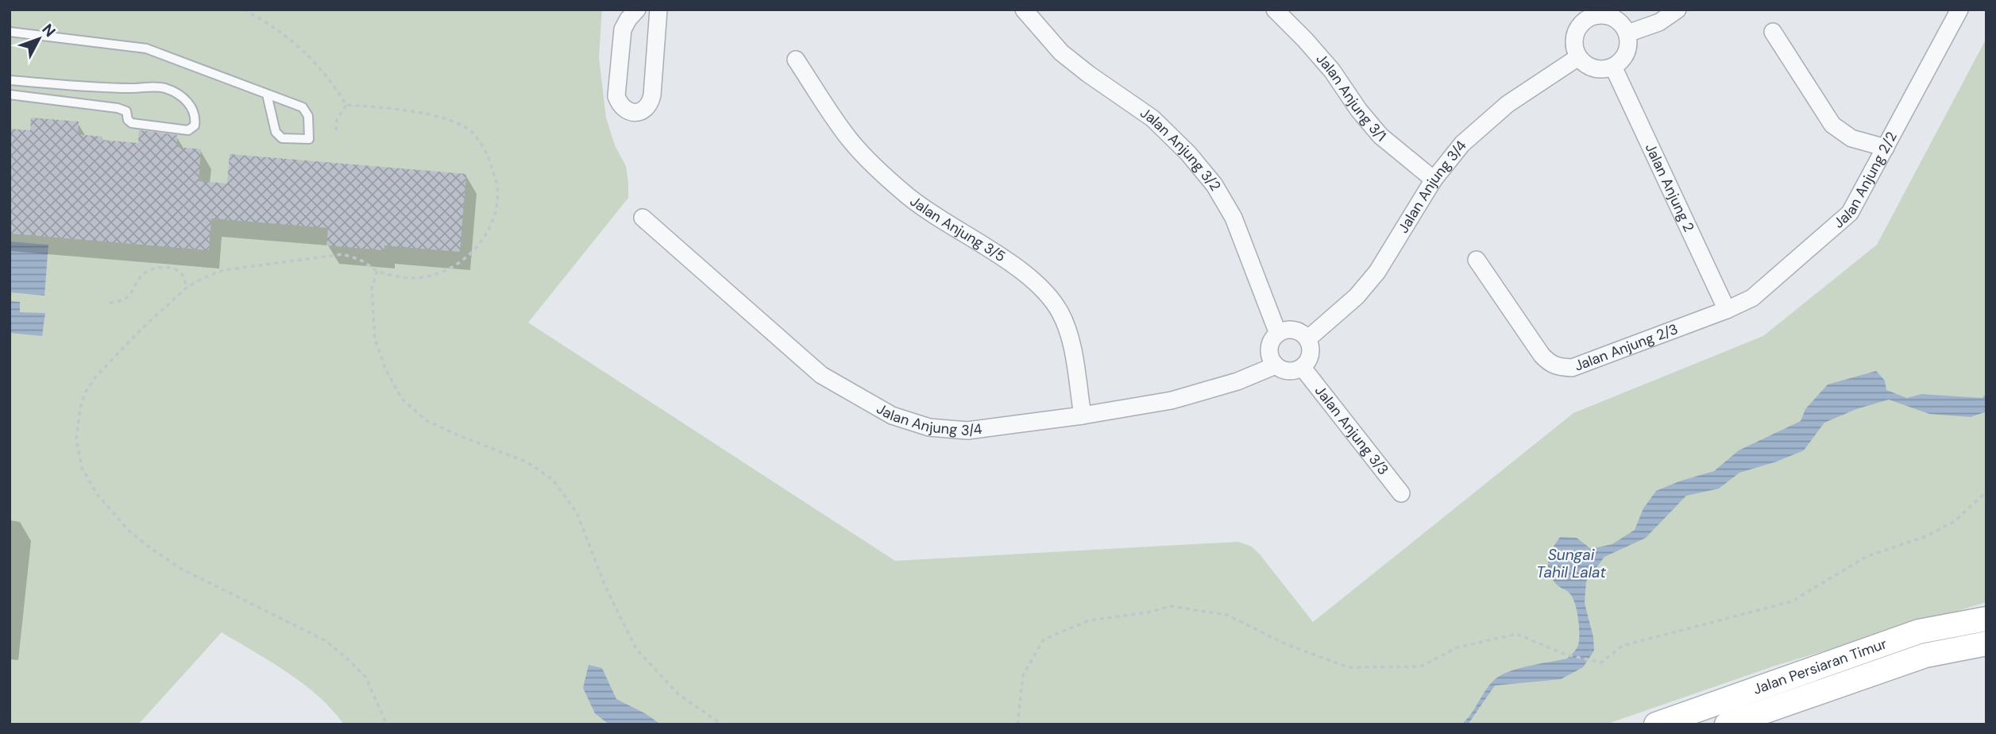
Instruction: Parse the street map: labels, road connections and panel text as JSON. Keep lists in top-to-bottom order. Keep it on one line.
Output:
{"streets":{"street":["Jalan Anjung 3/1","Jalan Anjung 3/2","Jalan Anjung 2/2","Jalan Anjung 3/4","Jalan Anjung 2","Jalan Anjung 3/5","Jalan Anjung 2/3","Jalan Anjung 3/3","Jalan Persiaran Timur"]},"crossings":[["Jalan Anjung 3/1","Jalan Anjung 3/4"],["Jalan Anjung 3/2","Jalan Anjung 3/4"],["Jalan Anjung 3/2","Jalan Anjung 3/3"],["Jalan Anjung 2/2","Jalan Anjung 2"],["Jalan Anjung 2/2","Jalan Anjung 2/3"],["Jalan Anjung 3/4","Jalan Anjung 2"],["Jalan Anjung 3/4","Jalan Anjung 3/5"],["Jalan Anjung 3/4","Jalan Anjung 3/3"],["Jalan Anjung 2","Jalan Anjung 2/3"]],"water":["Sungai Tahil Lalat"],"north":"top right"}
